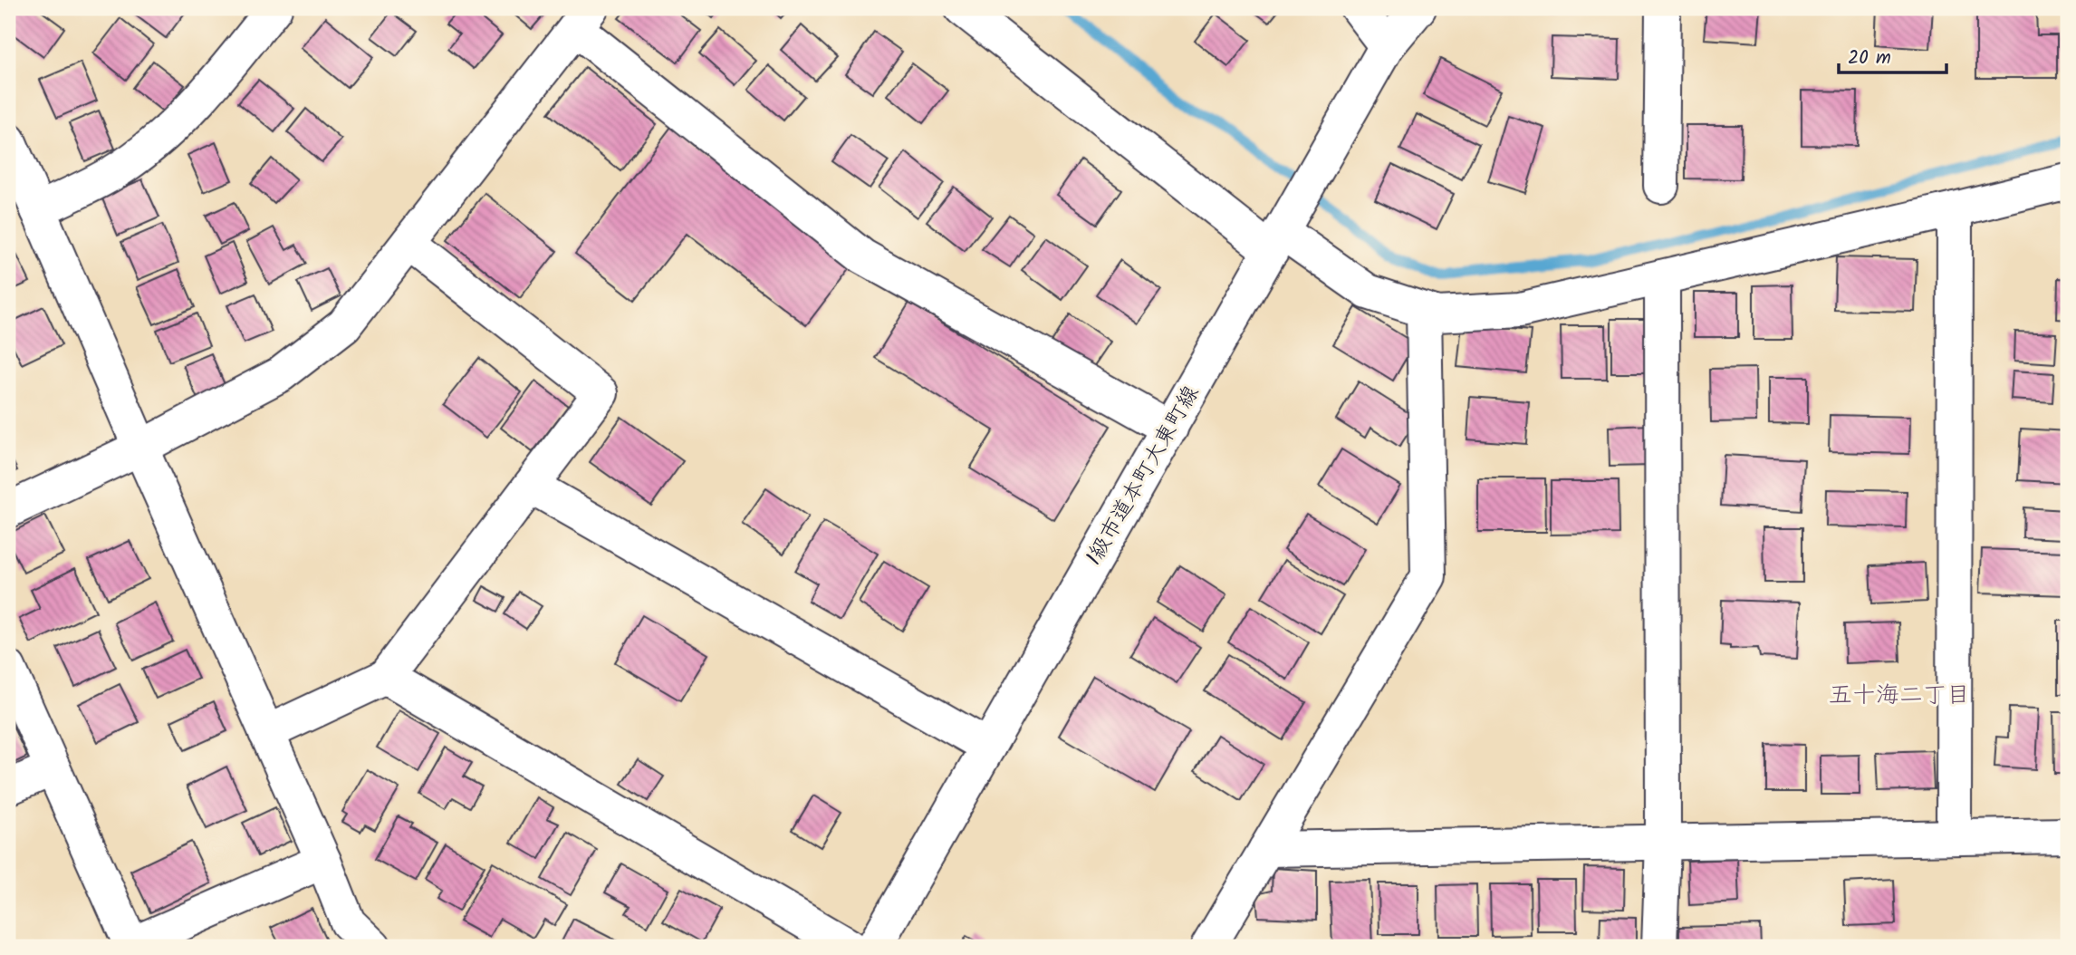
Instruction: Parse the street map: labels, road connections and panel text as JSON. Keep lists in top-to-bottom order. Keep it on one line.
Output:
{"streets":{"street":["1級市道本町大東町線"]},"districts":["五十海二丁目"],"scale_bar":"20 m"}
